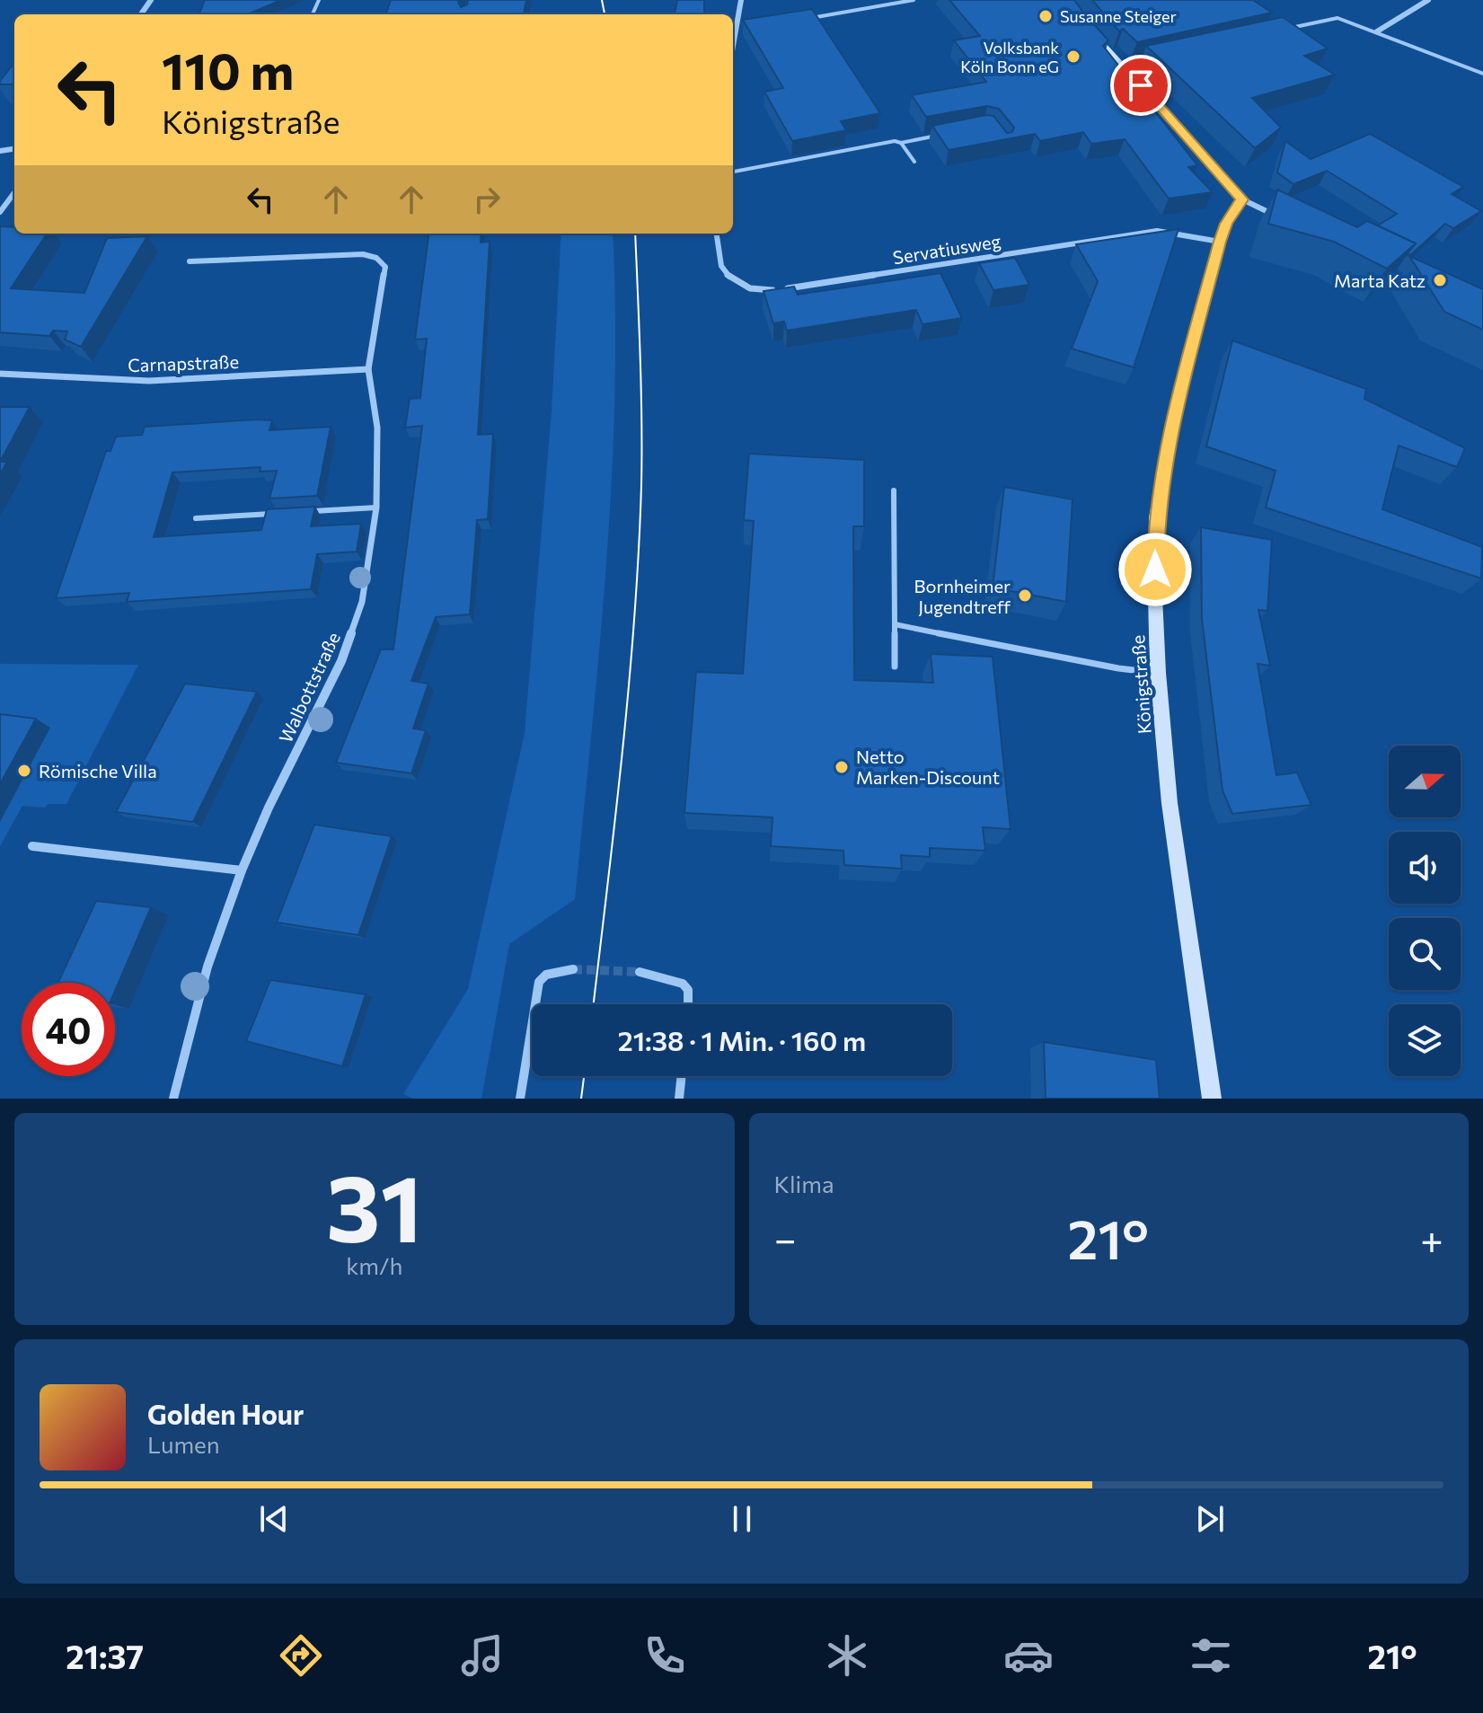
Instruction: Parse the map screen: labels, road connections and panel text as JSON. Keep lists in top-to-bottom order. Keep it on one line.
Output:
{"streets":{"street":["Servatiusweg","Carnapstraße","Königstraße","Walbottstraße"]},"crossings":[["Servatiusweg","Königstraße"],["Carnapstraße","Walbottstraße"]],"places":["Susanne Steiger","Volksbank Köln Bonn eG","Marta Katz","Bornheimer Jugendtreff","Netto Marken-Discount","Römische Villa"],"north":"right","page":{"turn":["110 m","Königstraße"],"limit":"40","trip":"21:38 · 1 Min. · 160 m","tile":[["31","km/h"],"Klima"],"heat":["−","21°","+"],"song":["Golden Hour","Lumen"],"tabs":["21:37","21°"]}}
